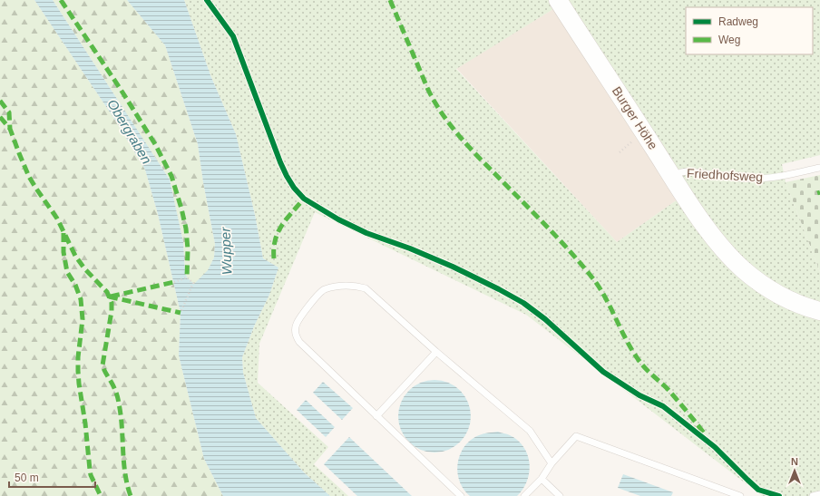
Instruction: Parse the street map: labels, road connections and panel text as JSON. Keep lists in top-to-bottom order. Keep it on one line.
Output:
{"streets":{"main road":["Burger Höhe"],"lane":["Friedhofsweg"]},"crossings":[["Burger Höhe","Friedhofsweg"]],"water":["Obergraben","Wupper"],"legend":["Radweg","Weg"],"scale_bar":"50 m","north":"top"}
